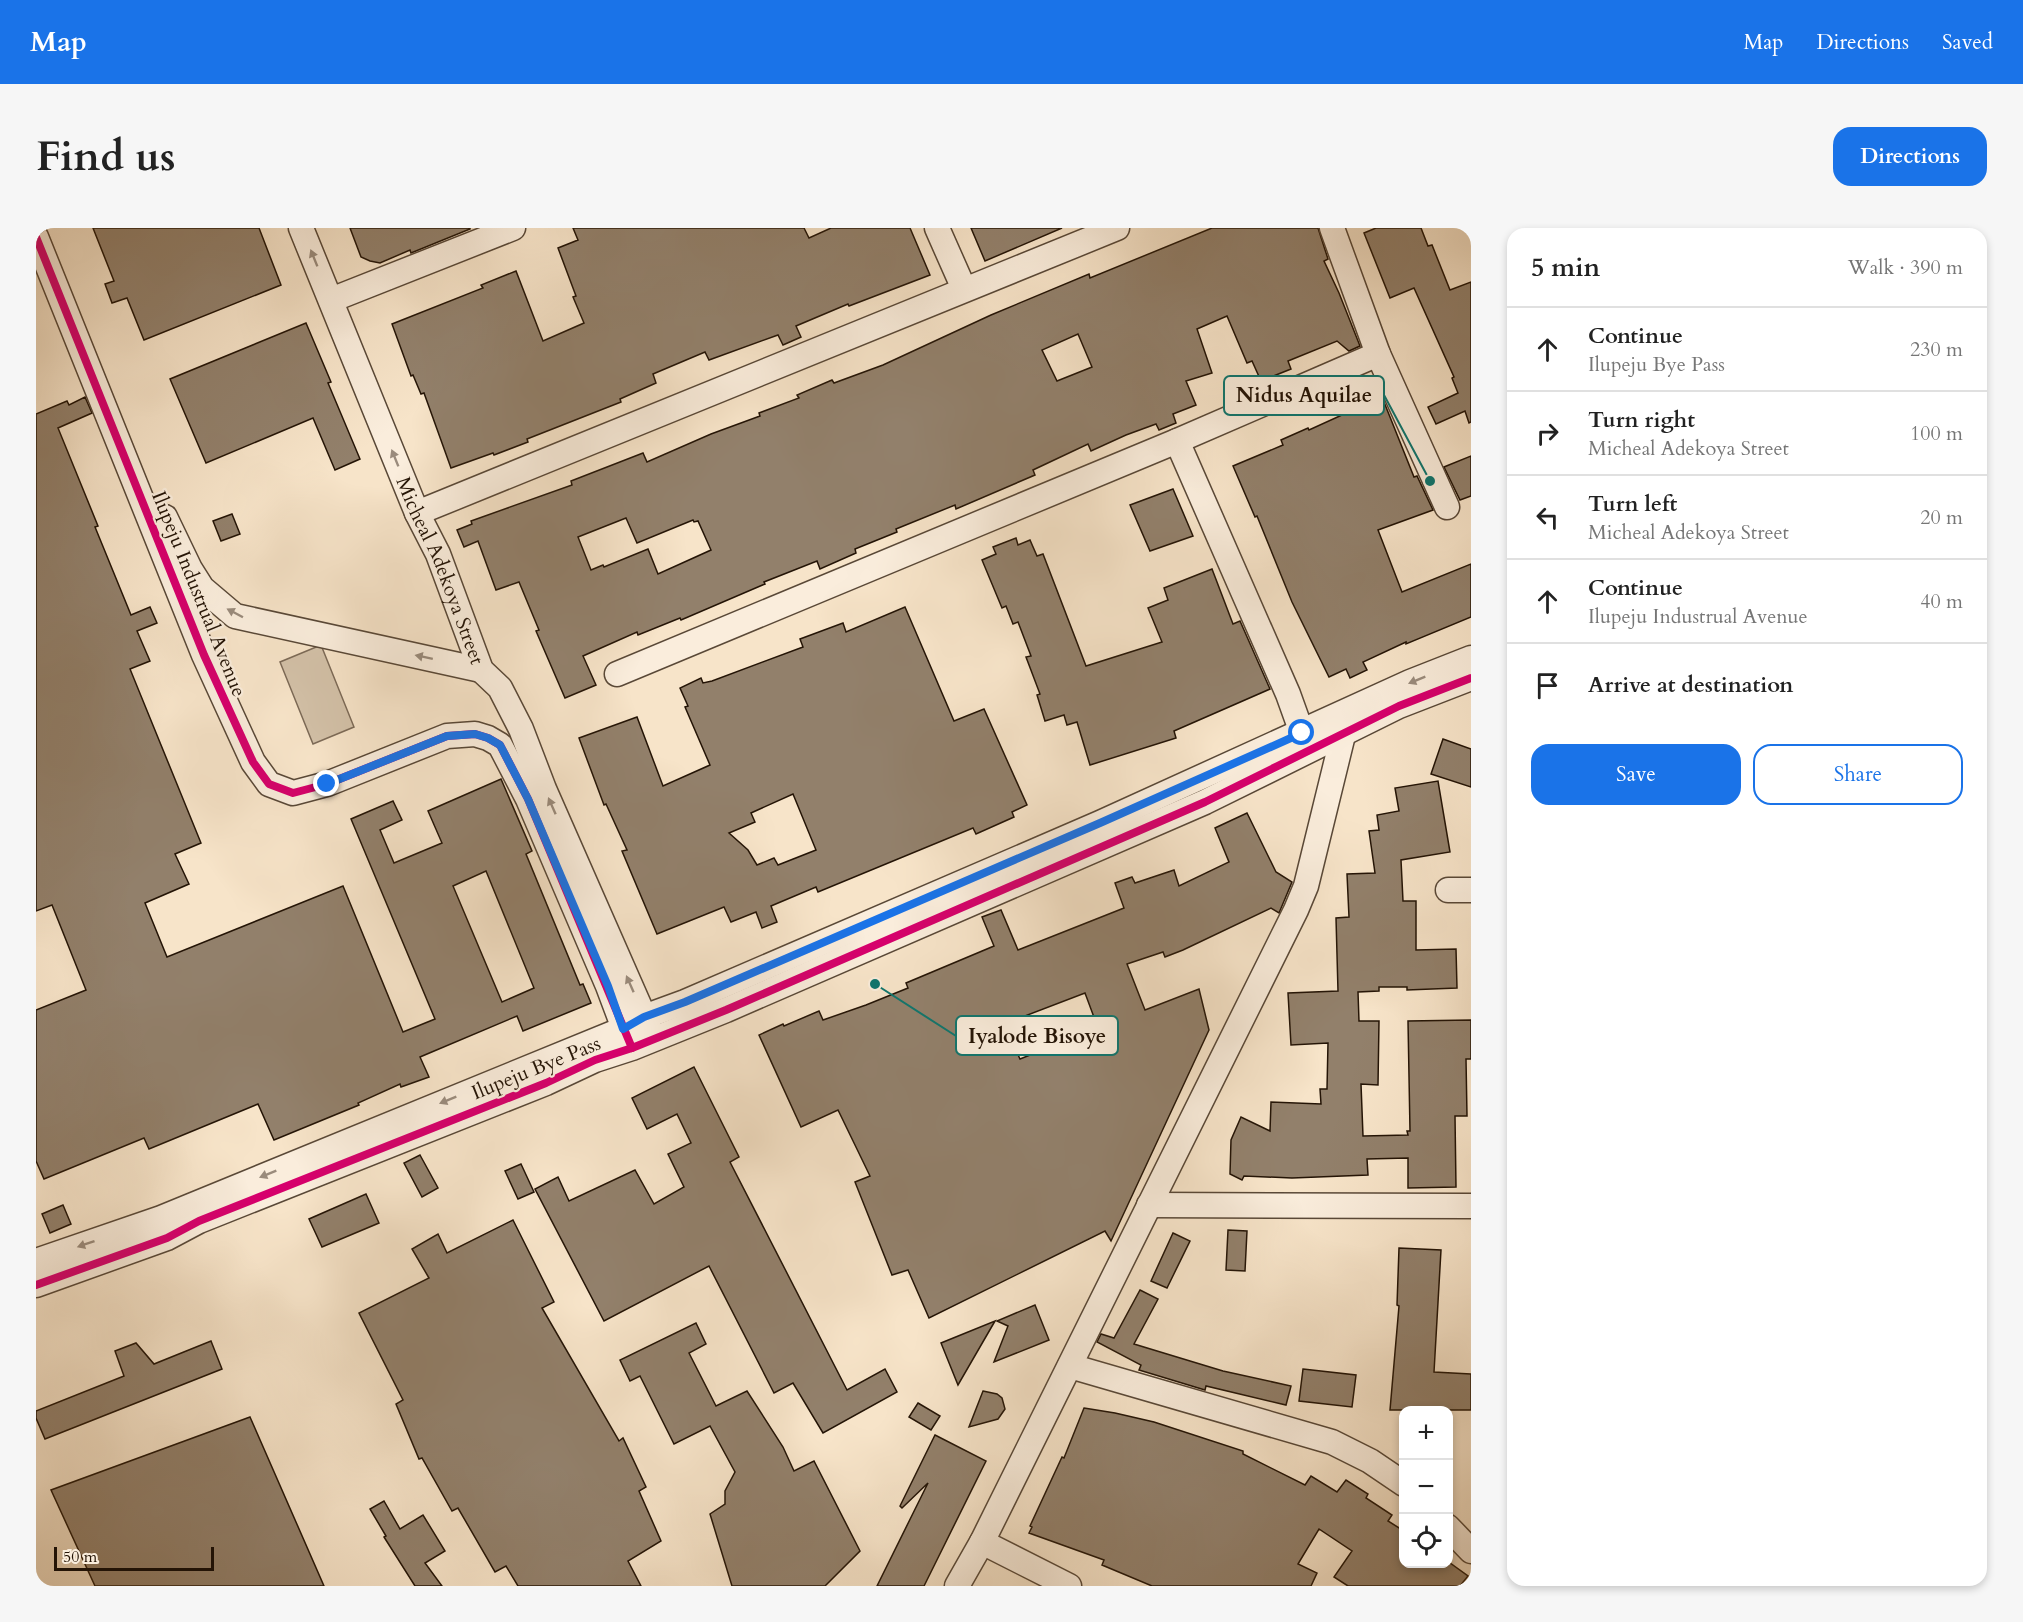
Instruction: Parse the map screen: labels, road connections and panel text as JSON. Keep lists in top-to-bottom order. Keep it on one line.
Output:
{"streets":{"street":["Micheal Adekoya Street","Ilupeju Industrual Avenue","Ilupeju Bye Pass"]},"crossings":[["Micheal Adekoya Street","Ilupeju Industrual Avenue"],["Micheal Adekoya Street","Ilupeju Bye Pass"],["Ilupeju Industrual Avenue","Ilupeju Bye Pass"]],"one_way":["Micheal Adekoya Street"],"places":["Nidus Aquilae","Iyalode Bisoye"],"scale_bar":"50 m","page":{"header":"Map","nav":["Map","Directions","Saved"],"buttons":["Directions",["Save","Share"]],"title":"Find us","heading":["5 min","Walk · 390 m"],"list":[["Continue","Ilupeju Bye Pass","230 m"],["Turn right","Micheal Adekoya Street","100 m"],["Turn left","Micheal Adekoya Street","20 m"],["Continue","Ilupeju Industrual Avenue","40 m"],"Arrive at destination"],"map_buttons":["+","−"],"scale":"50 m"}}
